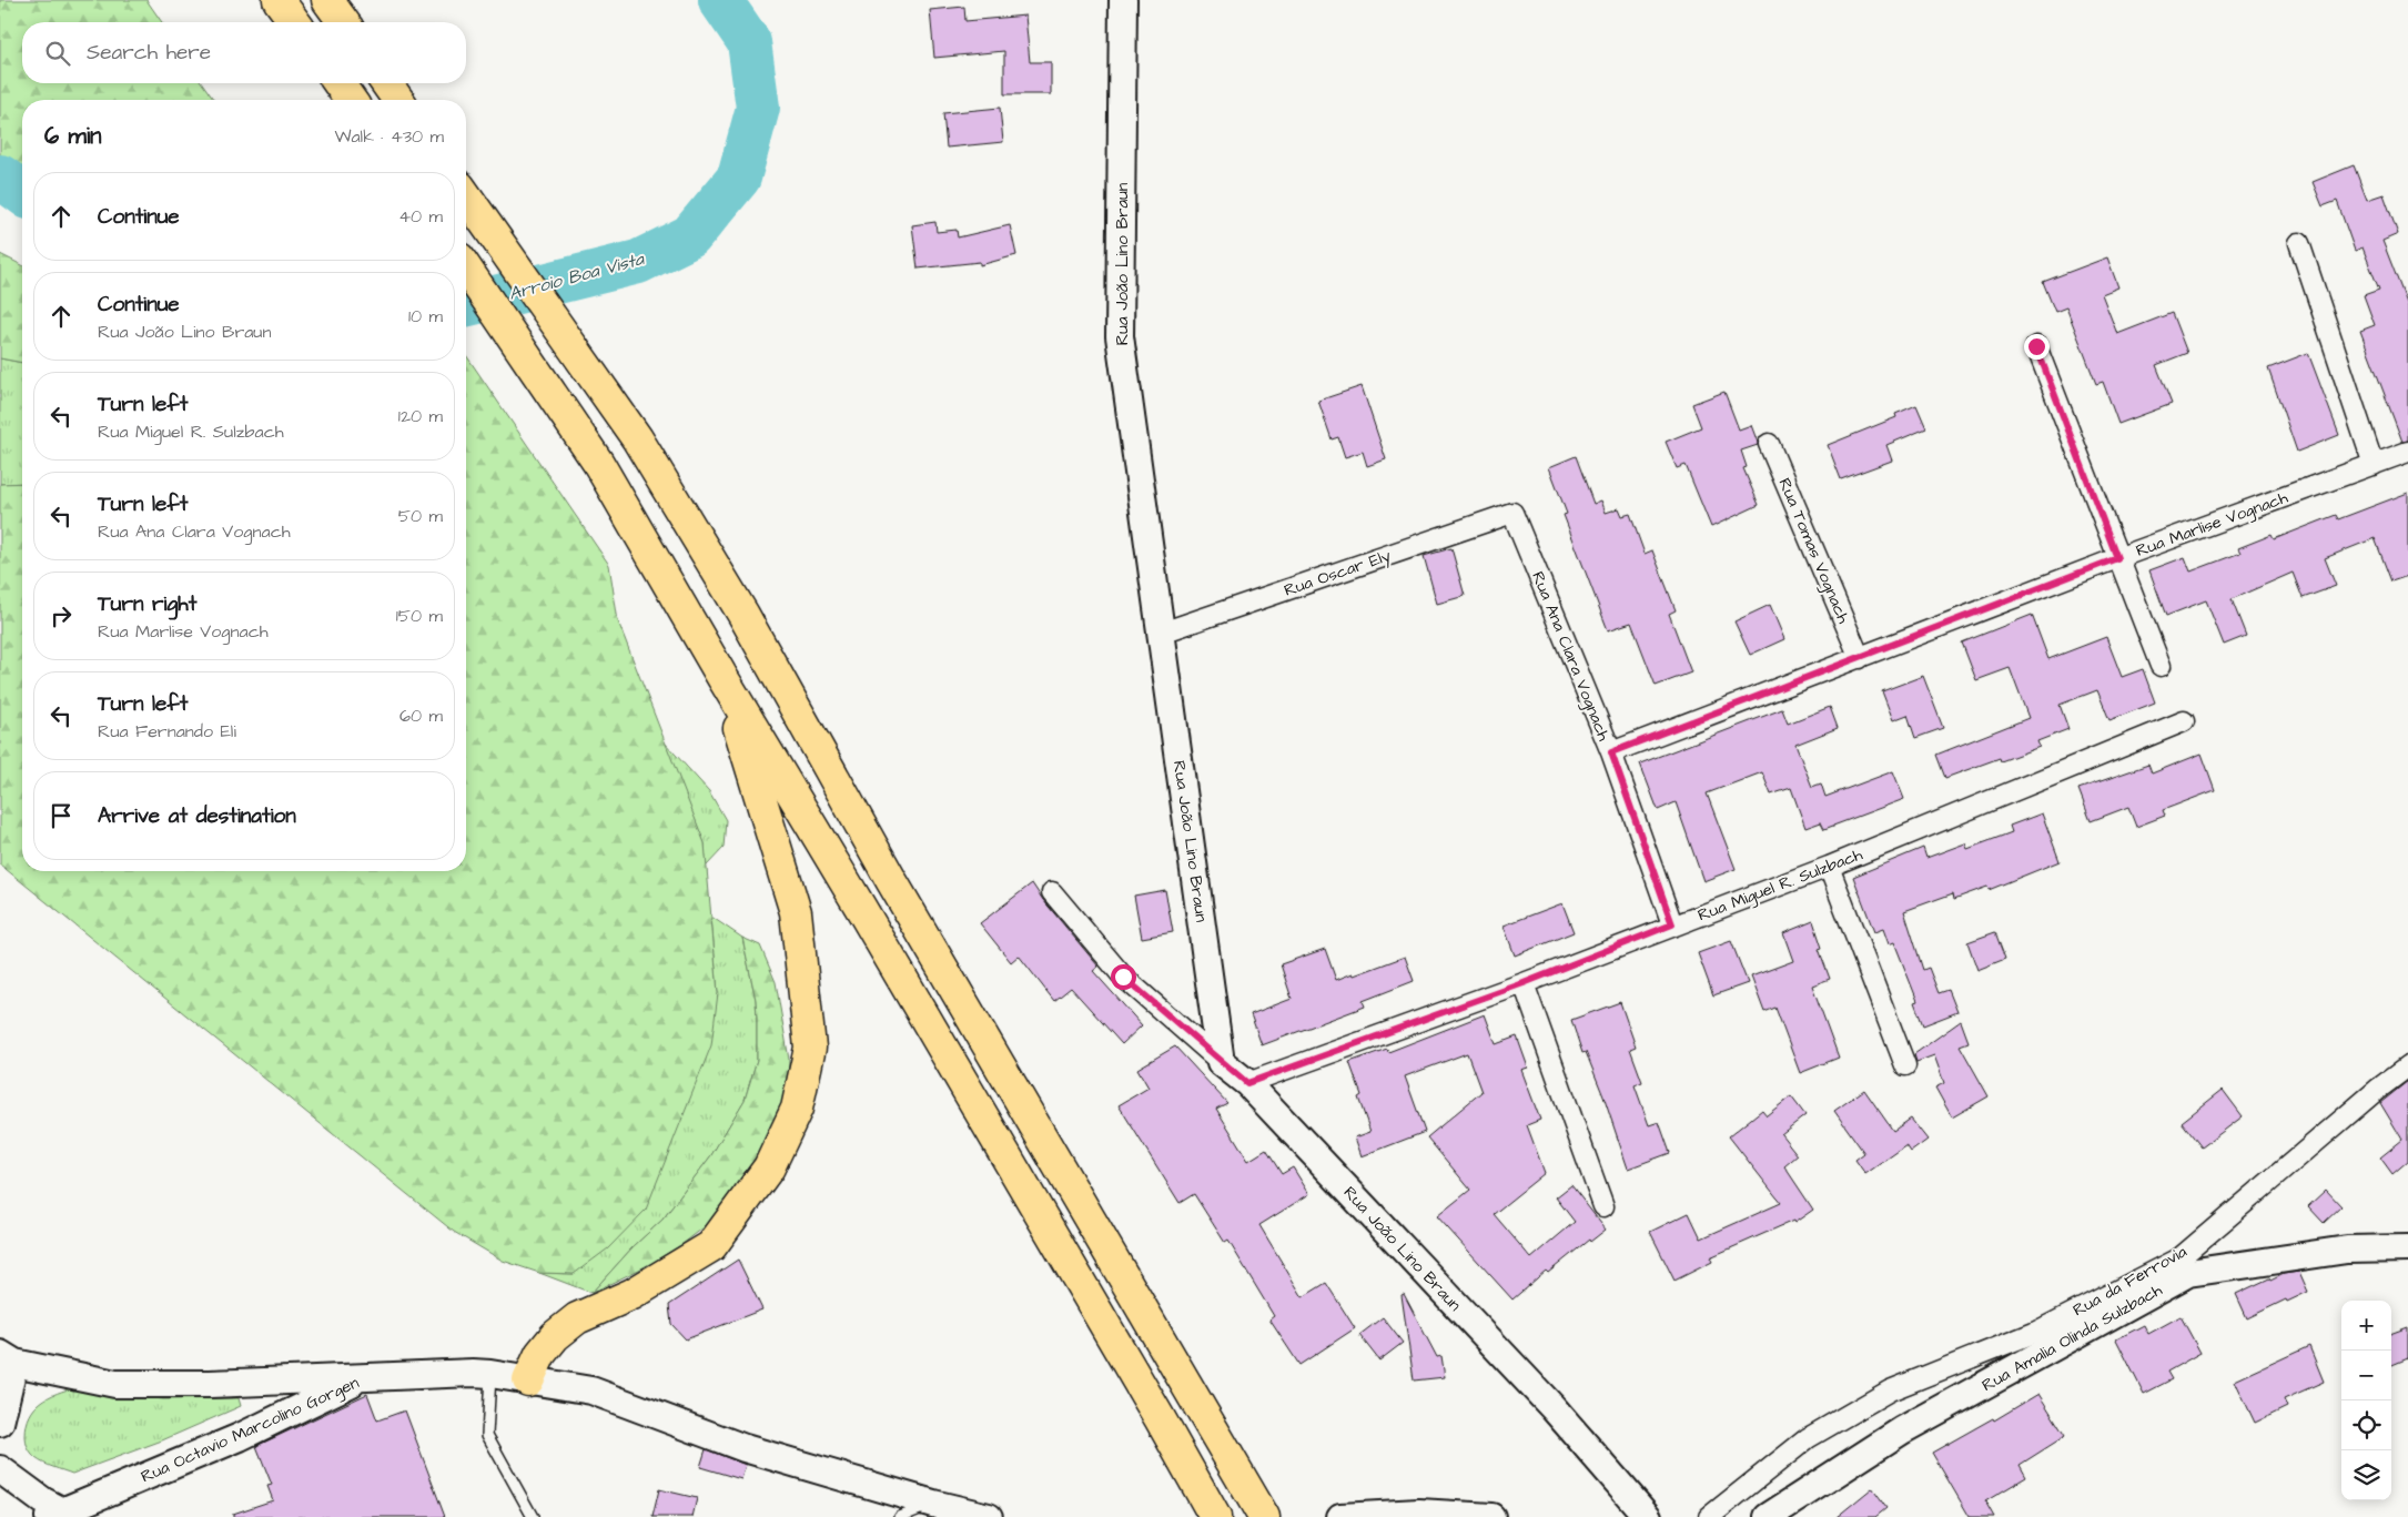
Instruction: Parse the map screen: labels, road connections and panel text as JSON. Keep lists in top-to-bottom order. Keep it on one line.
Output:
{"streets":{"street":["Rua João Lino Braun","Rua Marlise Vognach","Rua Tomas Vognach","Rua Oscar Ely","Rua Ana Clara Vognach","Rua Miguel R. Sulzbach","Rua da Ferrovia","Rua Amalia Olinda Sulzbach","Rua Octavio Marcolino Gorgen"]},"crossings":[["Rua João Lino Braun","Rua Oscar Ely"],["Rua João Lino Braun","Rua Miguel R. Sulzbach"],["Rua Marlise Vognach","Rua Tomas Vognach"],["Rua Marlise Vognach","Rua Ana Clara Vognach"],["Rua Oscar Ely","Rua Ana Clara Vognach"],["Rua Ana Clara Vognach","Rua Miguel R. Sulzbach"],["Rua da Ferrovia","Rua Amalia Olinda Sulzbach"]],"water":["Arroio Boa Vista"],"page":{"search":"Search here","heading":["6 min","Walk · 430 m"],"list":[["Continue","40 m"],["Continue","Rua João Lino Braun","10 m"],["Turn left","Rua Miguel R. Sulzbach","120 m"],["Turn left","Rua Ana Clara Vognach","50 m"],["Turn right","Rua Marlise Vognach","150 m"],["Turn left","Rua Fernando Eli","60 m"],"Arrive at destination"],"map_buttons":["+","−"]}}
